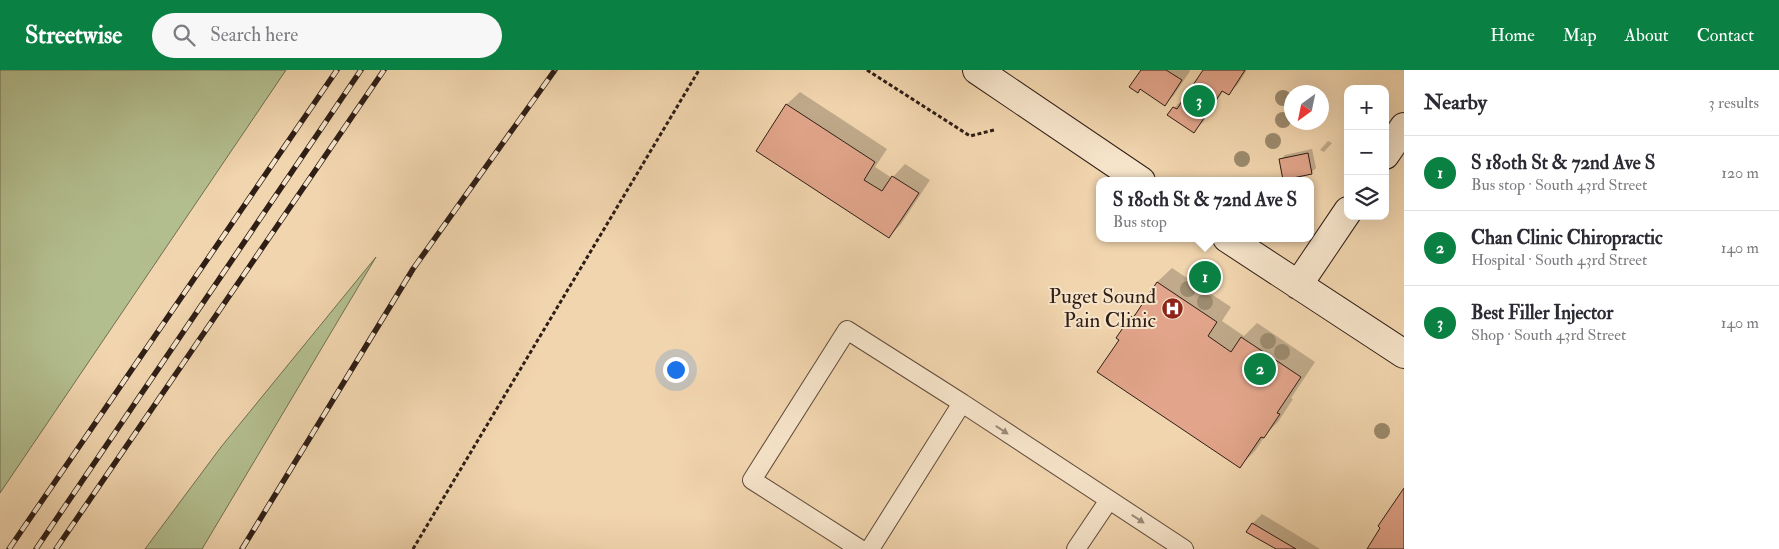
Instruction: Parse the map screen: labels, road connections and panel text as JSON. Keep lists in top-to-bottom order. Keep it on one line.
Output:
{"places":{"hospital":["Puget Sound Pain Clinic"]},"north":"bottom left","page":{"header":"Streetwise","search":"Search here","nav":["Home","Map","About","Contact"],"heading":["Nearby","3 results"],"pins":["3","1","2"],"map_buttons":["+","−"],"list":[{"mark":"1","name":"S 180th St & 72nd Ave S","note":"Bus stop · South 43rd Street","value":"120 m"},{"mark":"2","name":"Chan Clinic Chiropractic","note":"Hospital · South 43rd Street","value":"140 m"},{"mark":"3","name":"Best Filler Injector","note":"Shop · South 43rd Street","value":"140 m"}],"popup":["S 180th St & 72nd Ave S","Bus stop"]}}
